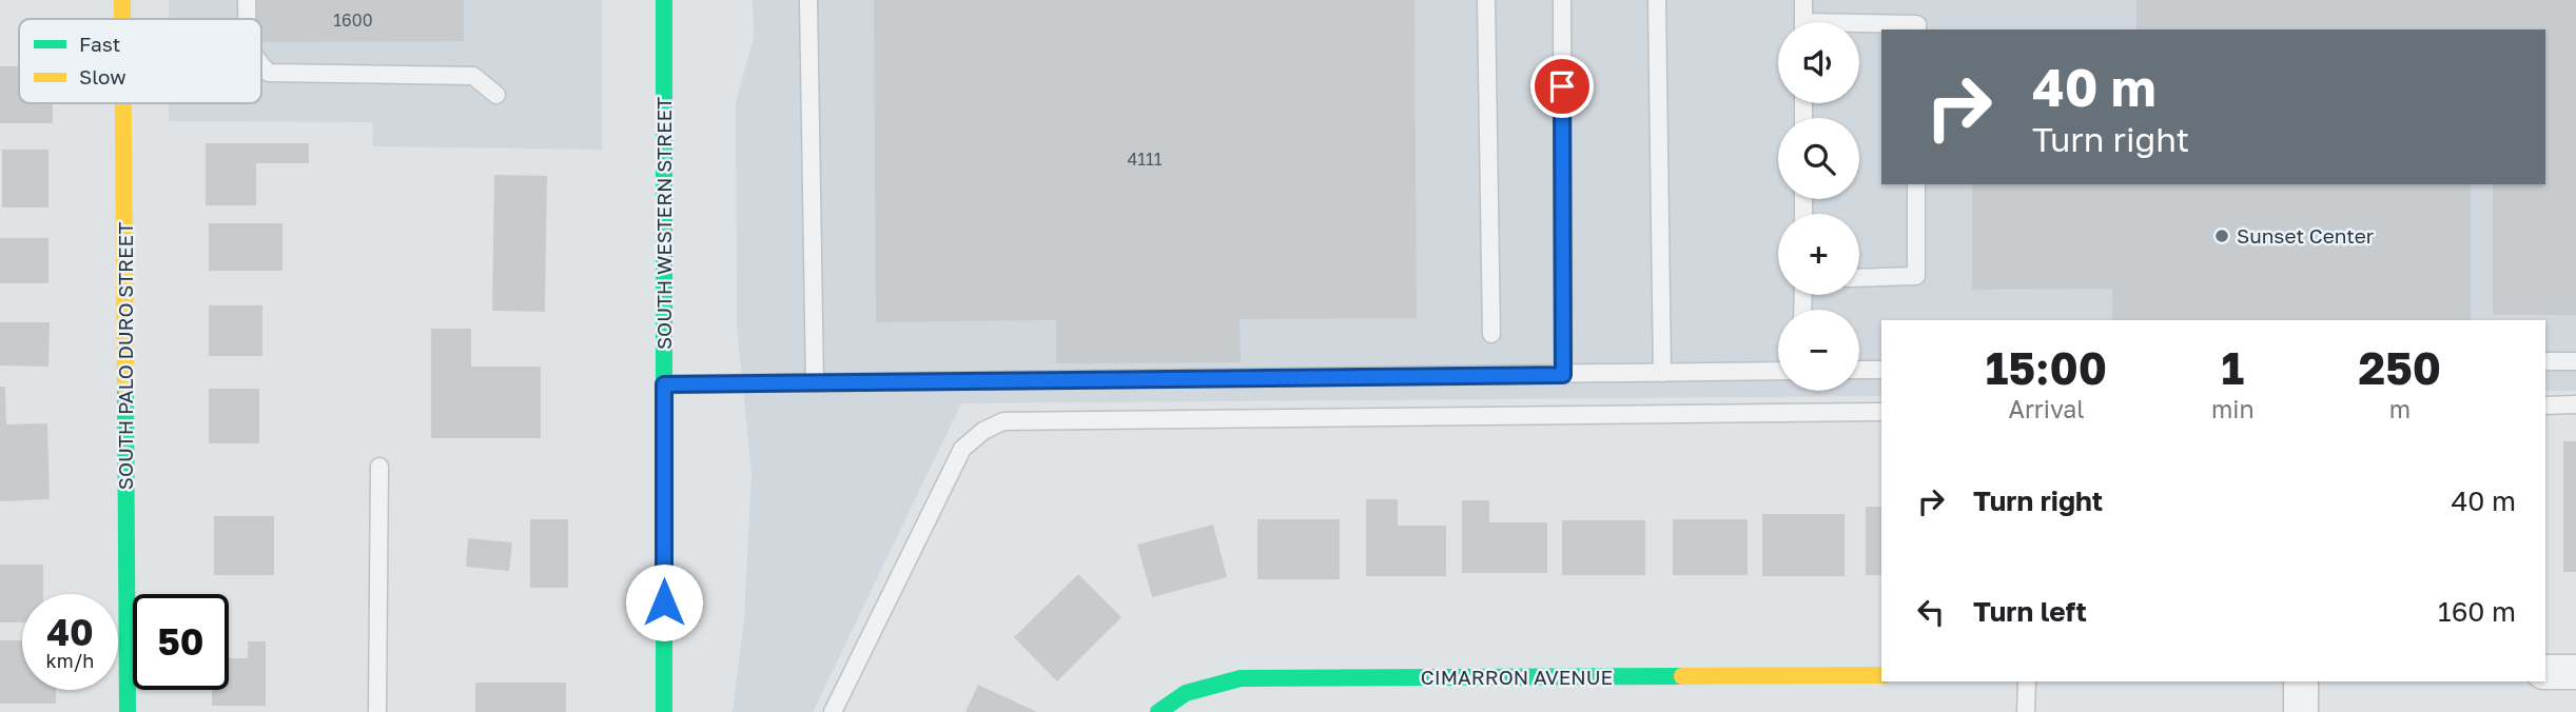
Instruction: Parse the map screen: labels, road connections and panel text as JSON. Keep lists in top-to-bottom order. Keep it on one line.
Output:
{"streets":{"street":["SOUTH WESTERN STREET","SOUTH PALO DURO STREET","CIMARRON AVENUE"]},"places":["Sunset Center"],"house_numbers":["1600","4111"],"legend":["Fast","Slow"],"page":{"map_buttons":["+","−"],"turn":["40 m","Turn right"],"eta":["15:00","Arrival","1","min","250","m"],"list":[{"name":"Turn right","value":"40 m"},{"name":"Turn left","value":"160 m"}],"speed":"40 km/h","limit":"50"}}
